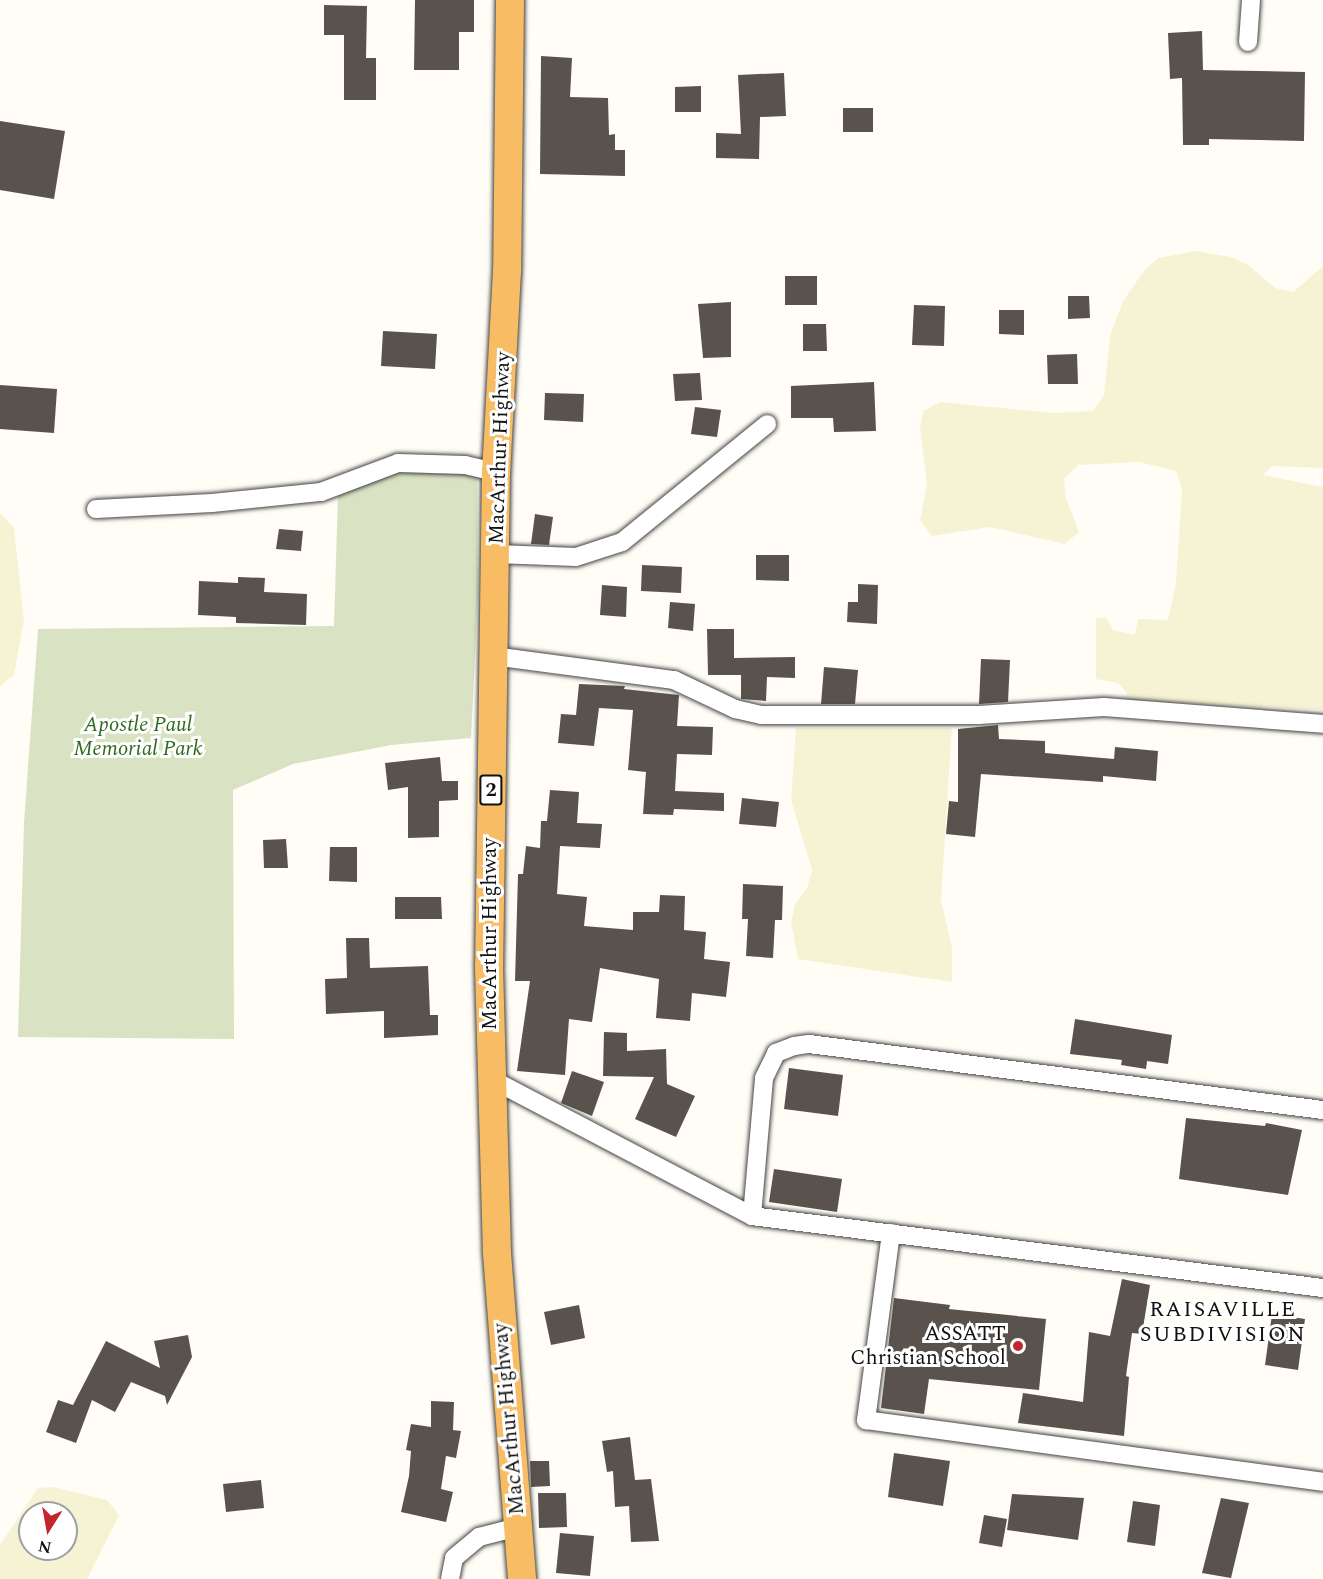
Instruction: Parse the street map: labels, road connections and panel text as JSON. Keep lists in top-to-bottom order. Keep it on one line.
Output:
{"streets":{"highway":["MacArthur Highway","2"]},"districts":["RAISAVILLE SUBDIVISION"],"parks":["Apostle Paul Memorial Park"],"places":["ASSATT Christian School"],"north":"bottom"}
